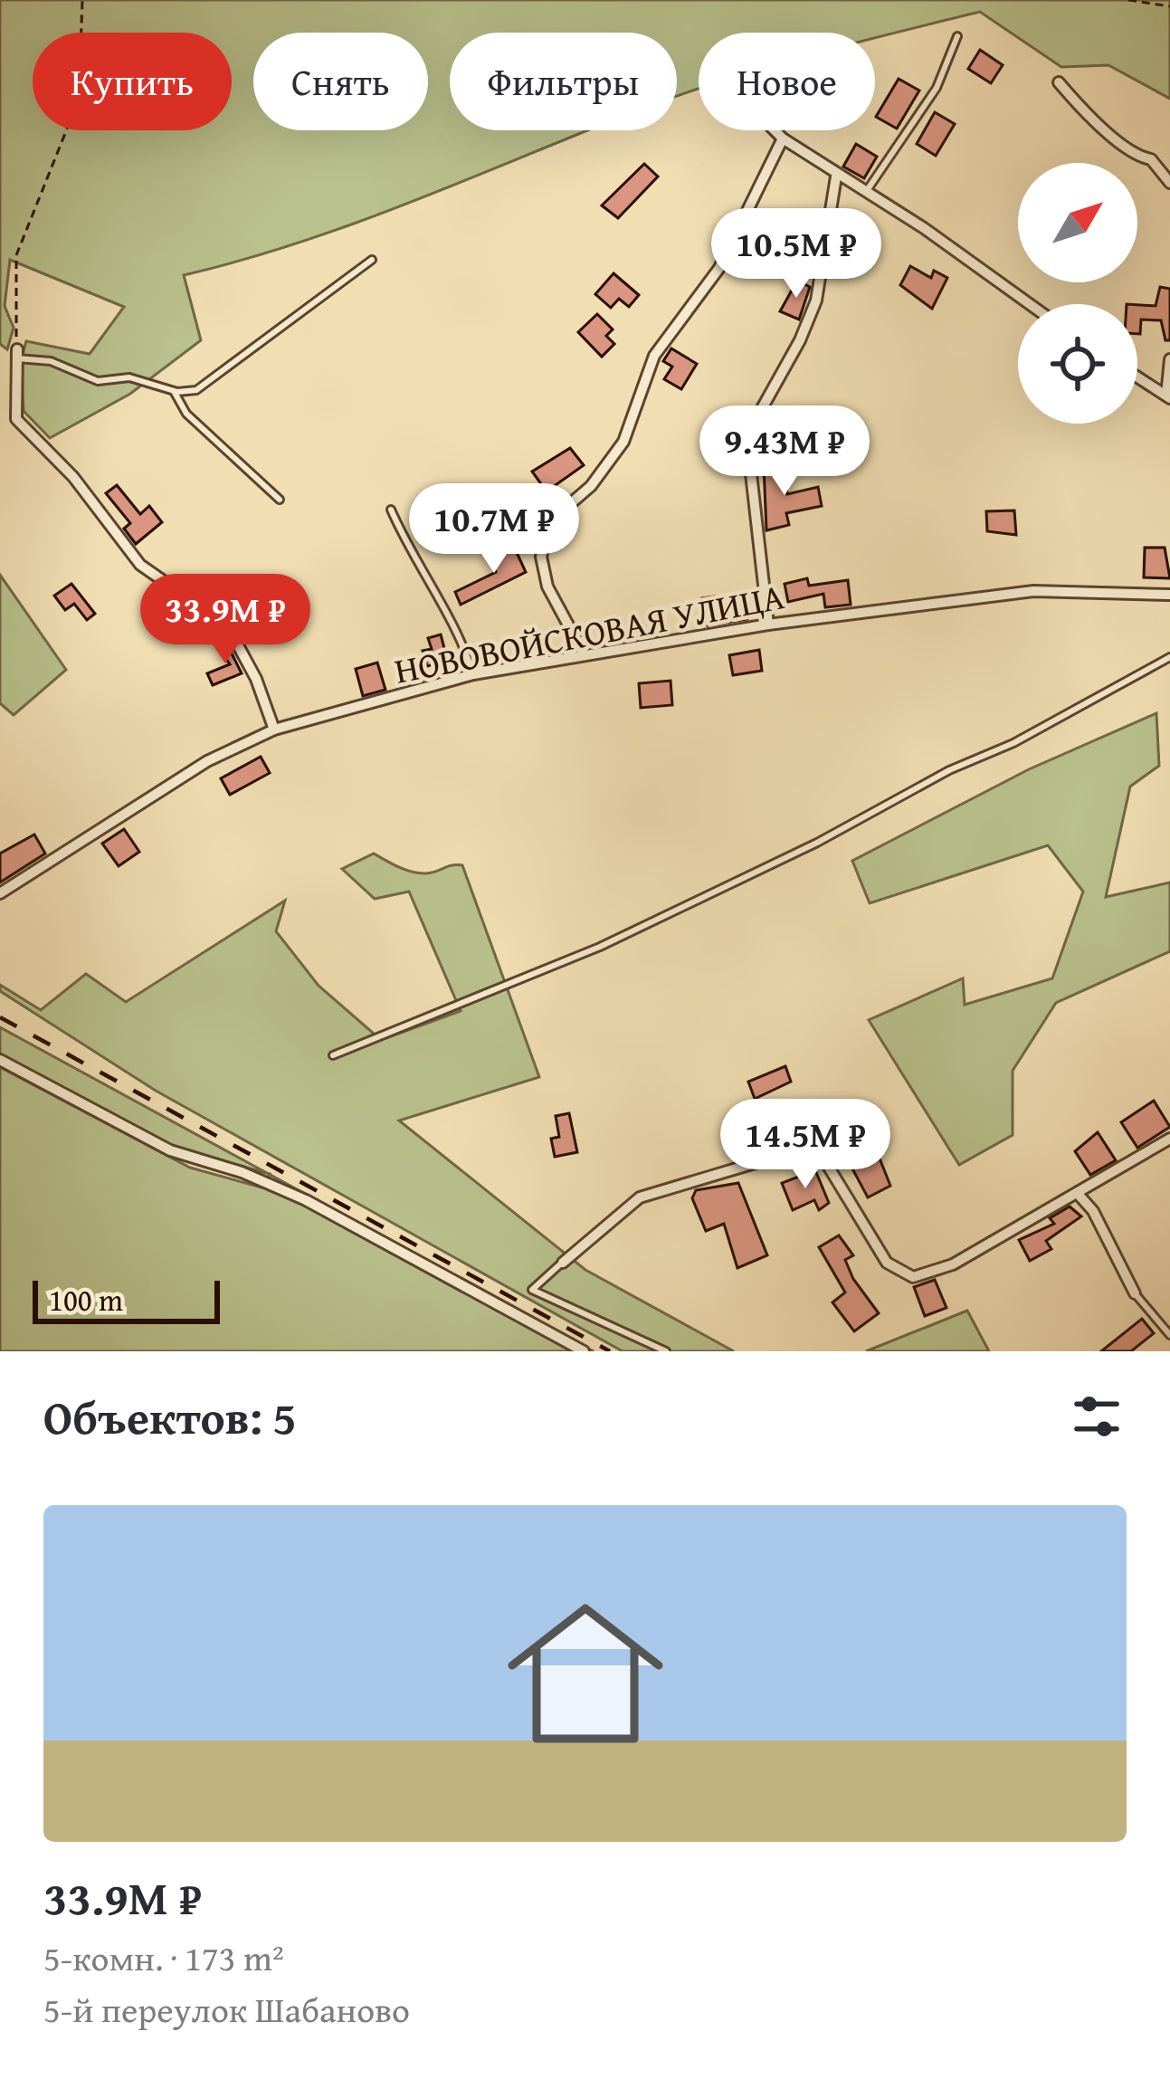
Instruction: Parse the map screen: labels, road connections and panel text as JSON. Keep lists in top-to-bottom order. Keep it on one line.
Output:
{"streets":{"street":["НОВОВОЙСКОВАЯ УЛИЦА"]},"scale_bar":"100 m","north":"top right","page":{"chip":["Купить","Снять","Фильтры","Новое"],"price":["10.5M ₽","9.43M ₽","10.7M ₽","33.9M ₽","14.5M ₽"],"scale":"100 m","heading":"Объектов: 5","list":[{"name":"33.9M ₽","note":"5-комн. · 173 m² · 5-й переулок Шабаново"}]}}
